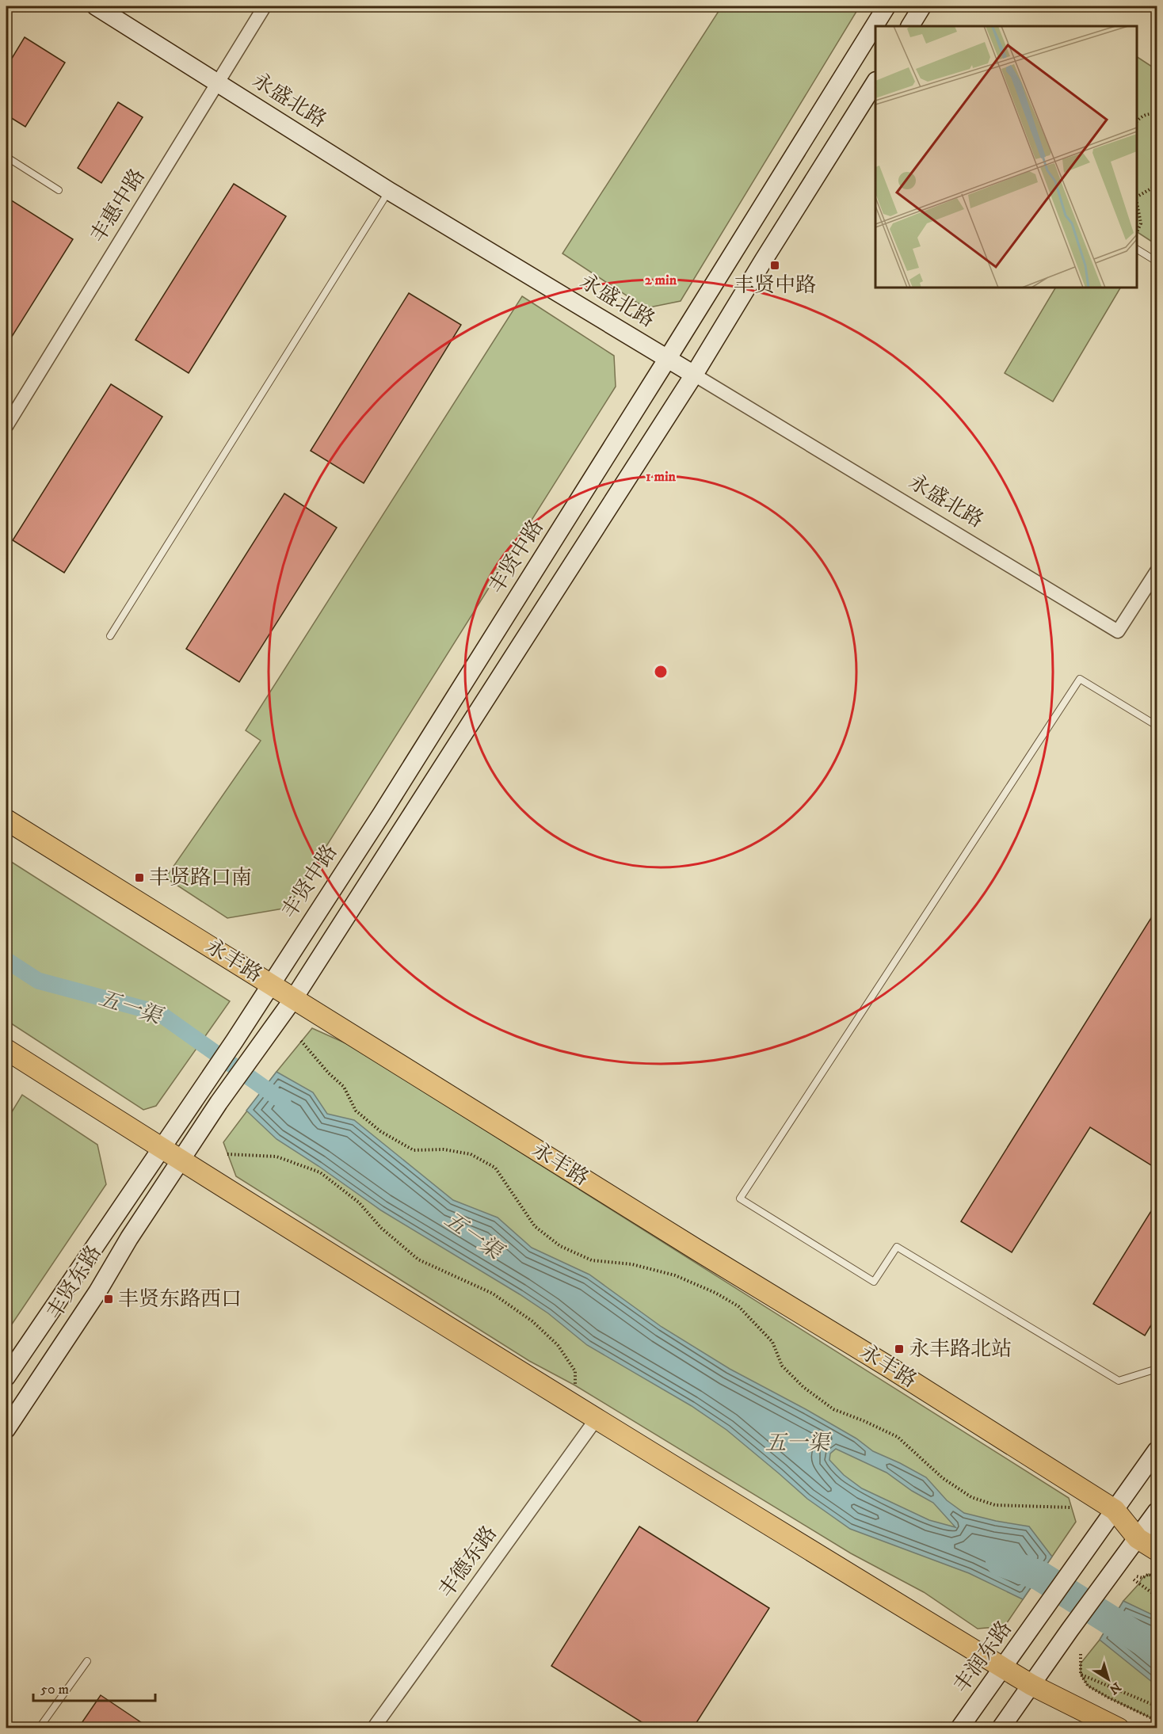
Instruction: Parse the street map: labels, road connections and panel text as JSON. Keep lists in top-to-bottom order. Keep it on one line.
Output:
{"streets":{"main road":["永丰路"],"street":["永盛北路","丰惠中路","丰贤中路","丰贤东路","丰德东路","丰润东路"]},"crossings":[["永盛北路","丰惠中路"],["永盛北路","丰贤中路"],["丰贤中路","永丰路"],["丰贤中路","丰贤东路"],["永丰路","丰贤东路"],["永丰路","丰润东路"]],"water":["五一渠"],"places":{"transit":["丰贤中路","丰贤路口南","丰贤东路西口","永丰路北站"]},"scale_bar":"50 m","north":"bottom right","rings":["2 min","1 min"]}
